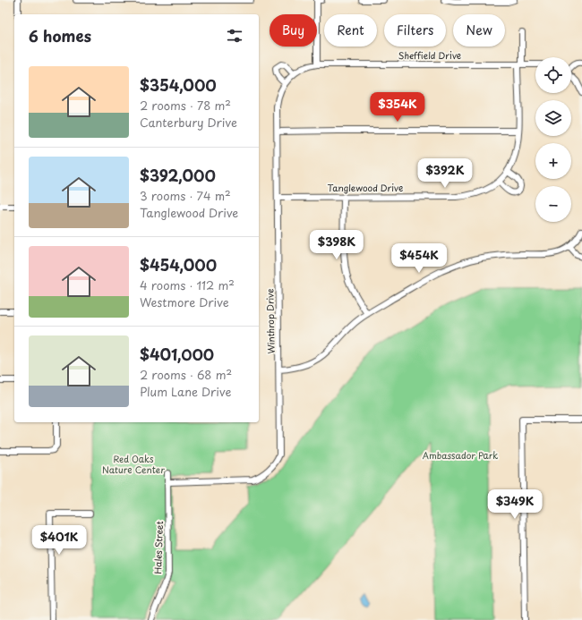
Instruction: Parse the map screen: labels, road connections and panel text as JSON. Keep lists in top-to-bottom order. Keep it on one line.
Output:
{"streets":{"street":["Sheffield Drive","Tanglewood Drive","Winthrop Drive","Hales Street"]},"crossings":[["Sheffield Drive","Tanglewood Drive"],["Sheffield Drive","Winthrop Drive"],["Tanglewood Drive","Winthrop Drive"],["Winthrop Drive","Hales Street"]],"parks":["Ambassador Park","Red Oaks Nature Center"],"page":{"chip":["Buy","Rent","Filters","New"],"heading":"6 homes","map_buttons":["+","−"],"list":[{"name":"$354,000","note":"2 rooms · 78 m² · Canterbury Drive"},{"name":"$392,000","note":"3 rooms · 74 m² · Tanglewood Drive"},{"name":"$454,000","note":"4 rooms · 112 m² · Westmore Drive"},{"name":"$401,000","note":"2 rooms · 68 m² · Plum Lane Drive"}],"price":["$354K","$392K","$398K","$454K","$349K","$401K"]}}
